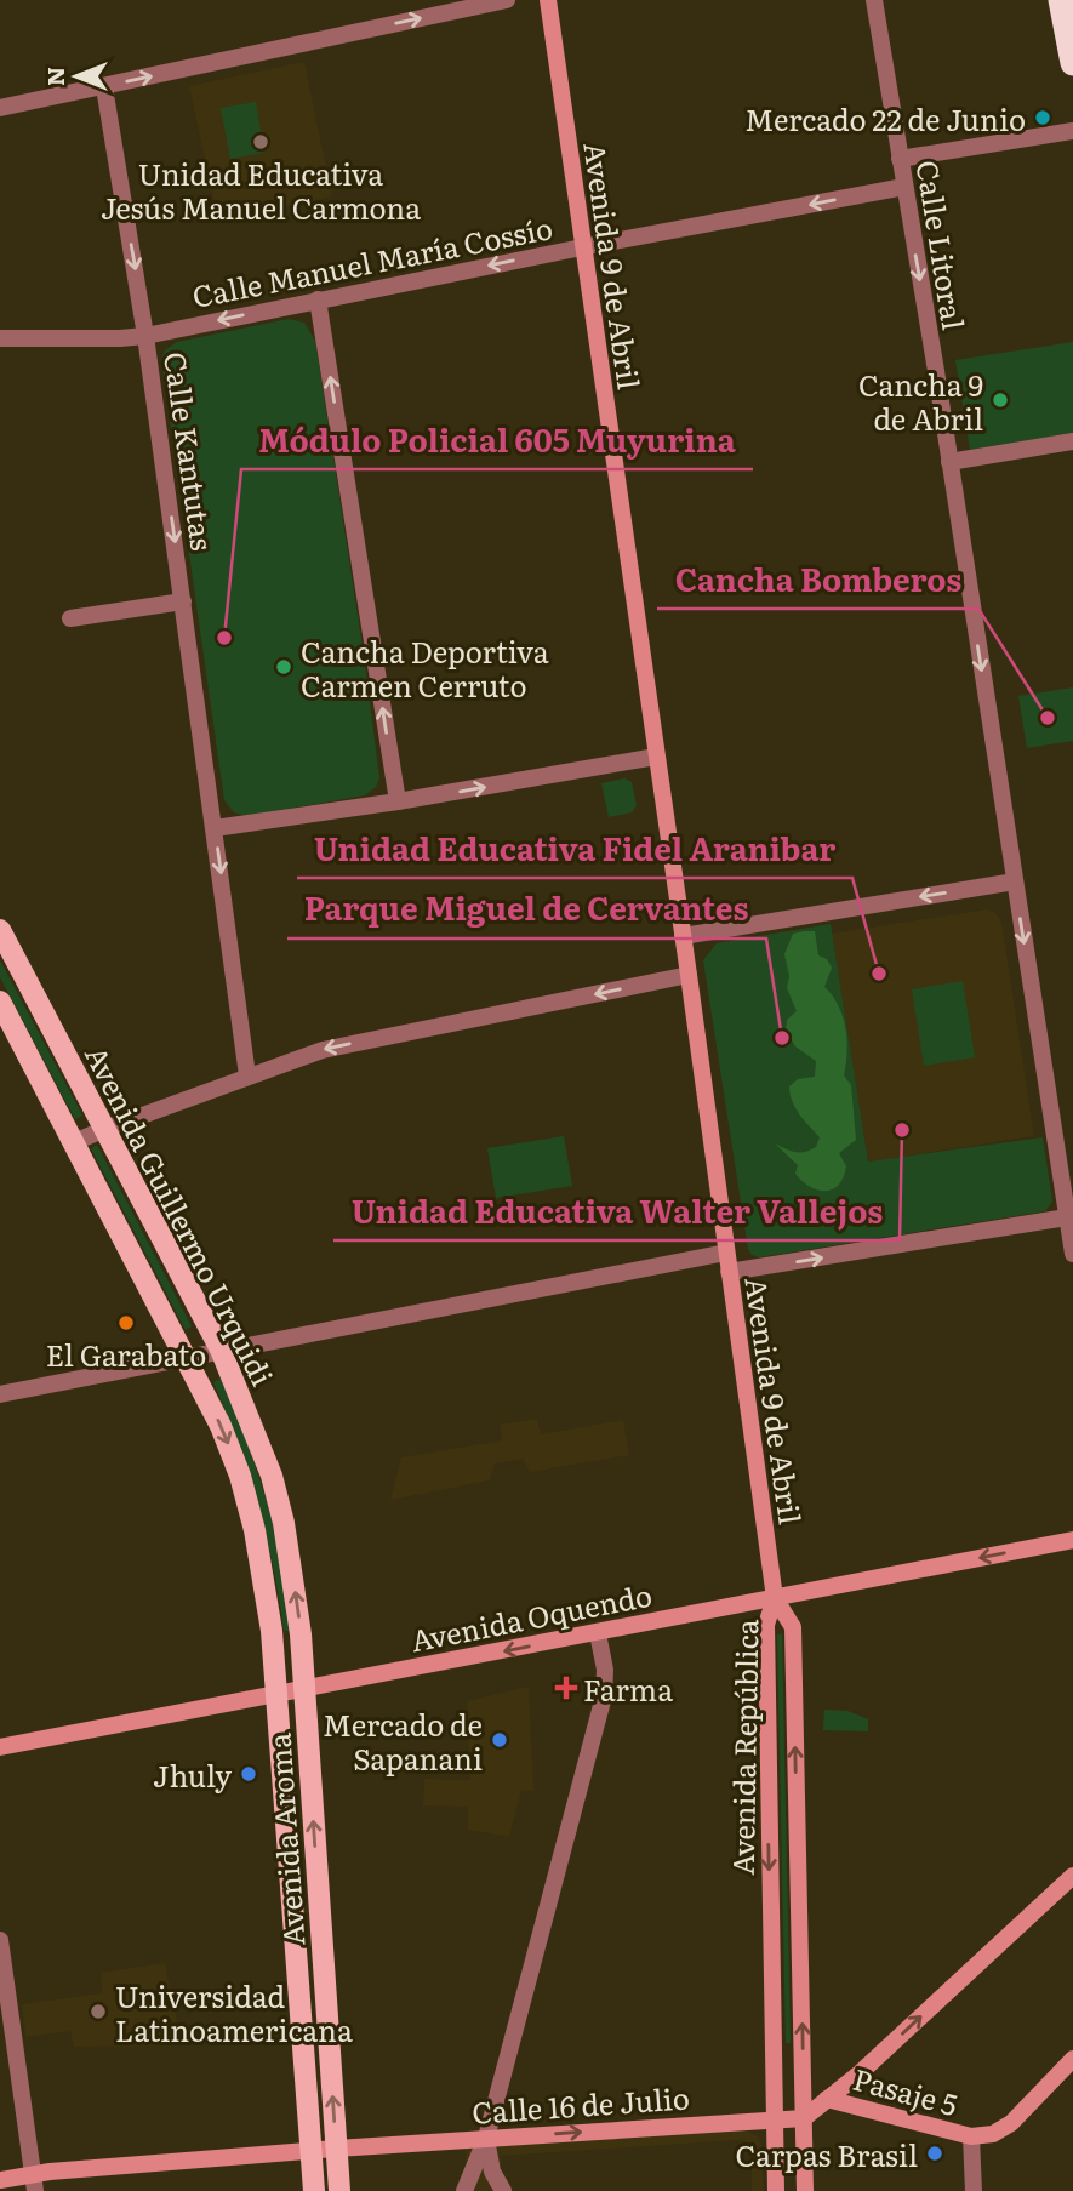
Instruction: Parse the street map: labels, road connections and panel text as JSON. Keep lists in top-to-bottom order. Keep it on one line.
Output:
{"streets":{"main road":["Avenida 9 de Abril","Avenida Guillermo Urquidi","Avenida Oquendo","Avenida República","Avenida Aroma","Pasaje 5","Calle 16 de Julio"],"street":["Calle Litoral","Calle Manuel María Cossío","Calle Kantutas"]},"crossings":[["Calle Litoral","Calle Manuel María Cossío"],["Calle Manuel María Cossío","Avenida 9 de Abril"],["Calle Manuel María Cossío","Calle Kantutas"],["Avenida 9 de Abril","Avenida Oquendo"],["Avenida 9 de Abril","Avenida República"],["Avenida Guillermo Urquidi","Avenida Oquendo"],["Avenida Guillermo Urquidi","Avenida Aroma"],["Avenida Oquendo","Avenida República"],["Avenida Oquendo","Avenida Aroma"],["Avenida República","Calle 16 de Julio"],["Avenida Aroma","Calle 16 de Julio"]],"one_way":["Calle Litoral","Calle Manuel María Cossío","Calle Kantutas","Avenida Oquendo","Calle 16 de Julio"],"places":{"other":["Mercado 22 de Junio","Unidad Educativa Jesús Manuel Carmona","Cancha 9 de Abril","Módulo Policial 605 Muyurina","Cancha Deportiva Carmen Cerruto","Cancha Bomberos","Unidad Educativa Fidel Aranibar","Parque Miguel de Cervantes","Unidad Educativa Walter Vallejos","El Garabato","Mercado de Sapanani","Jhuly","Universidad Latinoamericana","Carpas Brasil"],"health":["Farma"]},"north":"left"}
